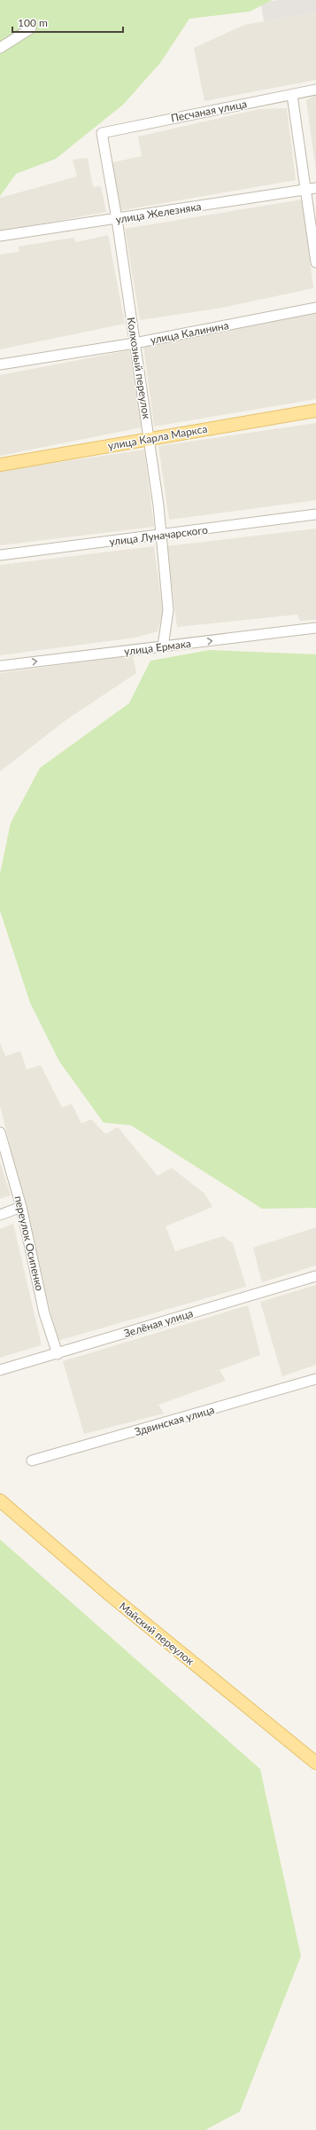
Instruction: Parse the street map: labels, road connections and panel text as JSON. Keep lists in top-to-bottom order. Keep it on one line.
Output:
{"streets":{"main road":["улица Карла Маркса","Майский переулок"],"street":["Песчаная улица","улица Железняка","улица Калинина","Колхозный переулок","улица Луначарского","улица Ермака","переулок Осипенко","Зелёная улица","Здвинская улица"]},"crossings":[["Песчаная улица","Колхозный переулок"],["улица Железняка","Колхозный переулок"],["улица Калинина","Колхозный переулок"],["Колхозный переулок","улица Карла Маркса"],["Колхозный переулок","улица Луначарского"],["Колхозный переулок","улица Ермака"],["переулок Осипенко","Зелёная улица"]],"one_way":["улица Ермака"],"scale_bar":"100 m"}
